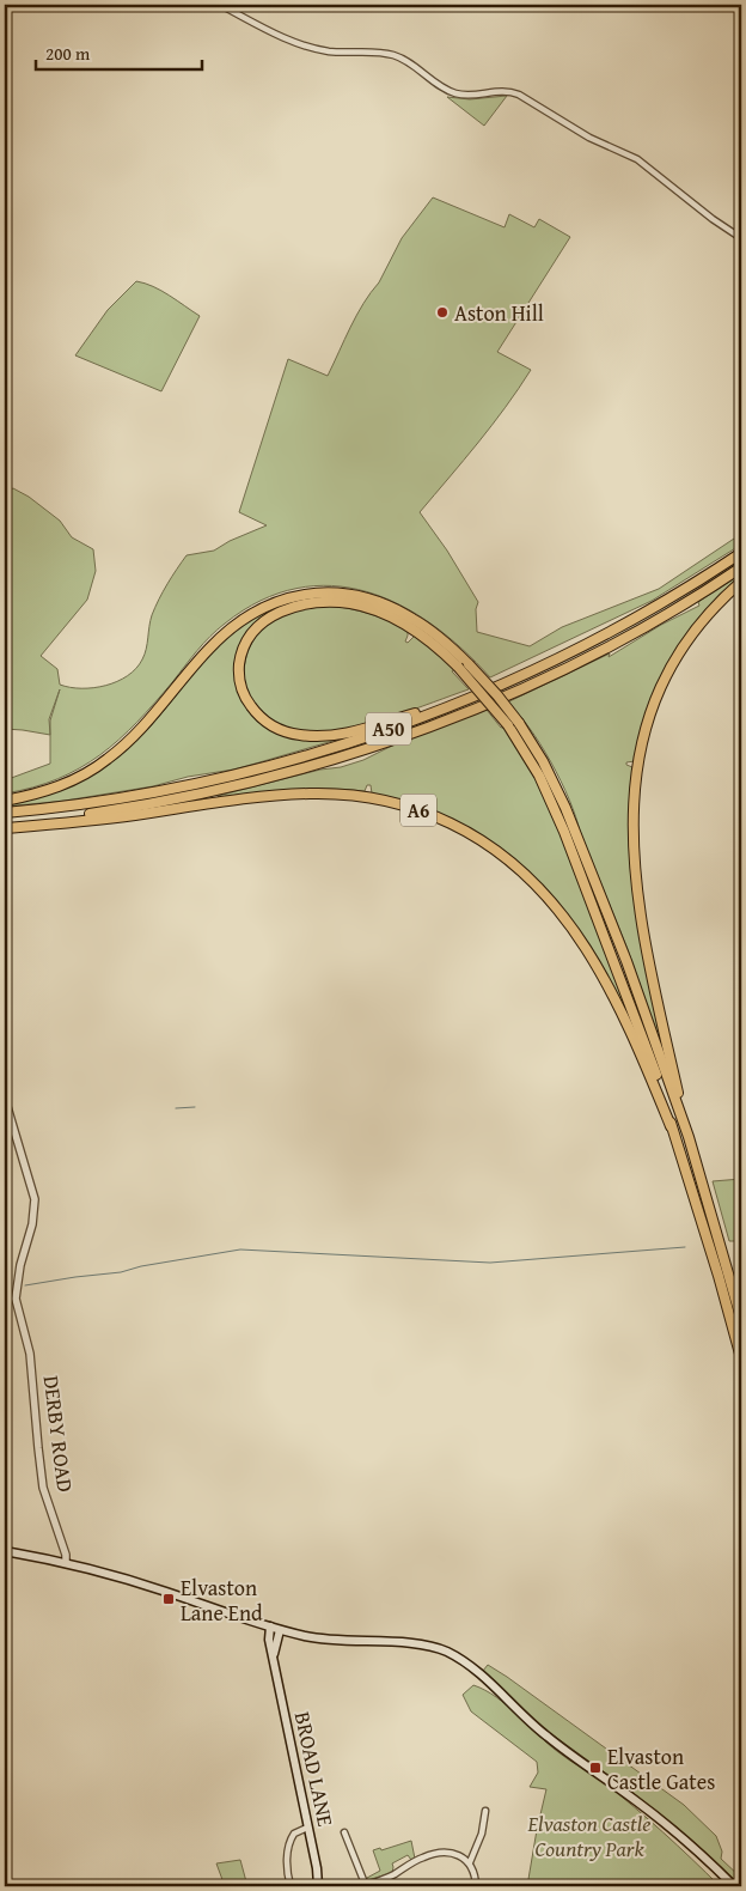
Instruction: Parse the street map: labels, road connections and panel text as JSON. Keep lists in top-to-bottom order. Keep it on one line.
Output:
{"streets":{"highway":["A50","A6"],"main road":["BROAD LANE"],"street":["DERBY ROAD"]},"crossings":[["A50","A6"]],"parks":["Elvaston Castle Country Park"],"places":{"other":["Aston Hill"],"transit":["Elvaston Lane End","Elvaston Castle Gates"]},"scale_bar":"200 m"}
